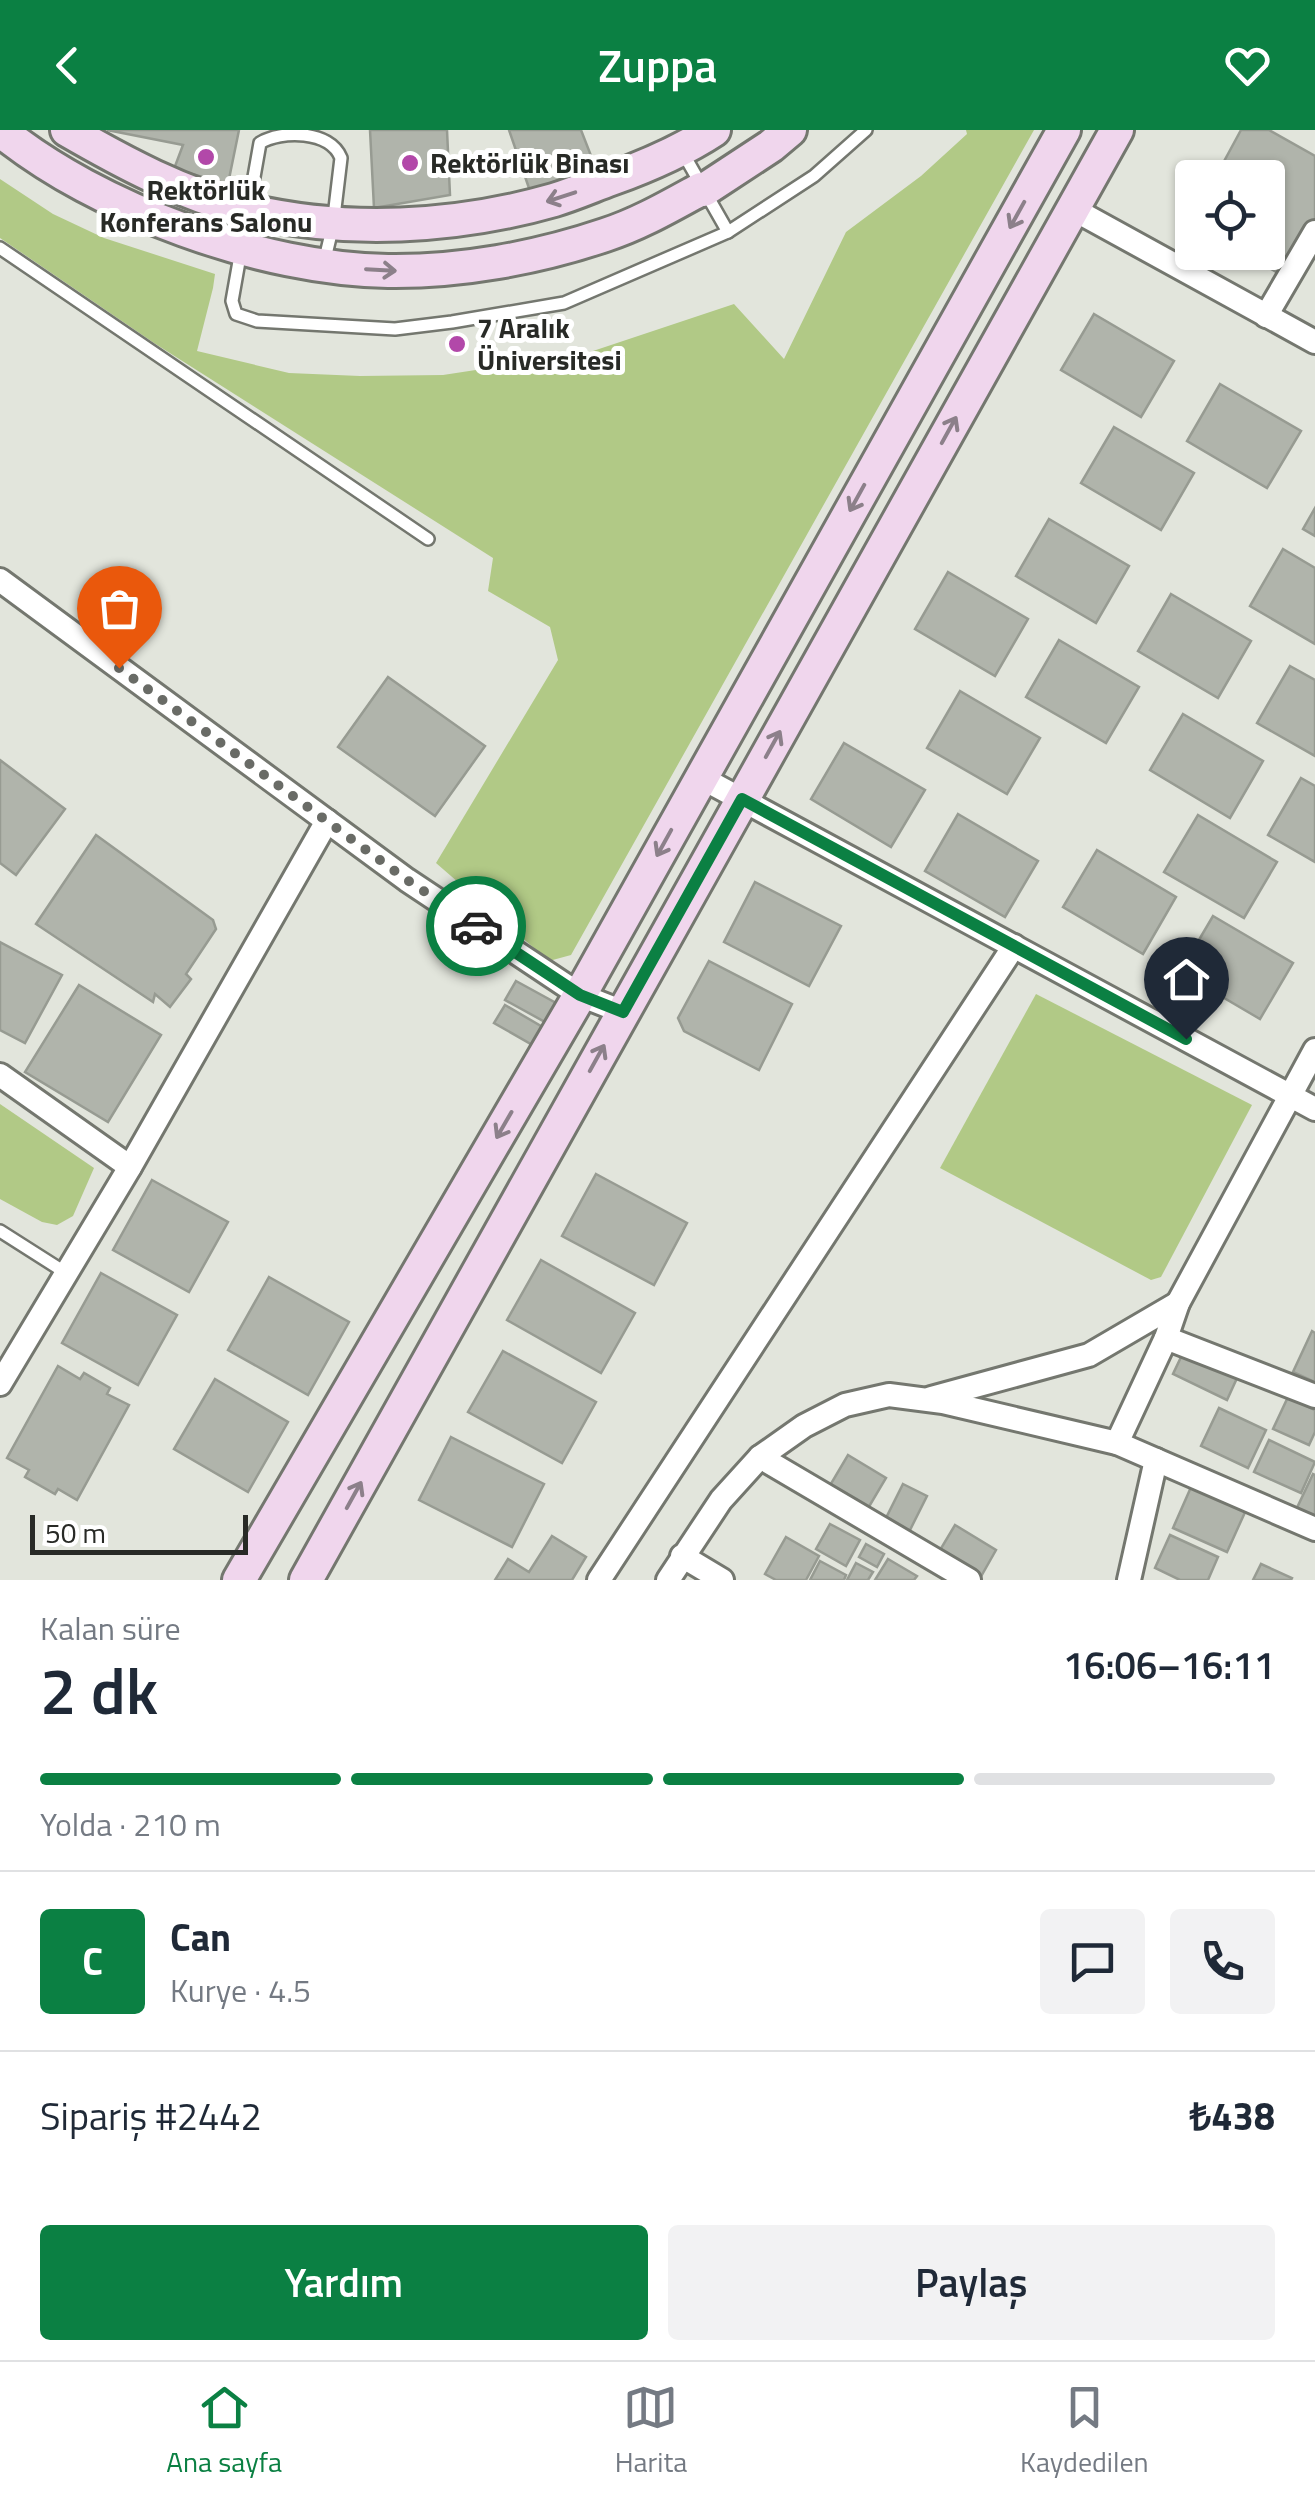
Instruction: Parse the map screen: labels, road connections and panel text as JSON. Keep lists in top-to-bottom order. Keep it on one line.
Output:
{"places":["Rektörlük Konferans Salonu","Rektörlük Binası","7 Aralık Üniversitesi"],"scale_bar":"50 m","page":{"header":"Zuppa","scale":"50 m","heading":["2 dk","Kalan süre","16:06–16:11"],"panel":["Can","Kurye · 4.5","Sipariş #2442","₺438"],"bar":"Yolda · 210 m","round":"C","buttons":["Yardım","Paylaş"],"tabs":["Ana sayfa","Harita","Kaydedilen"]}}
